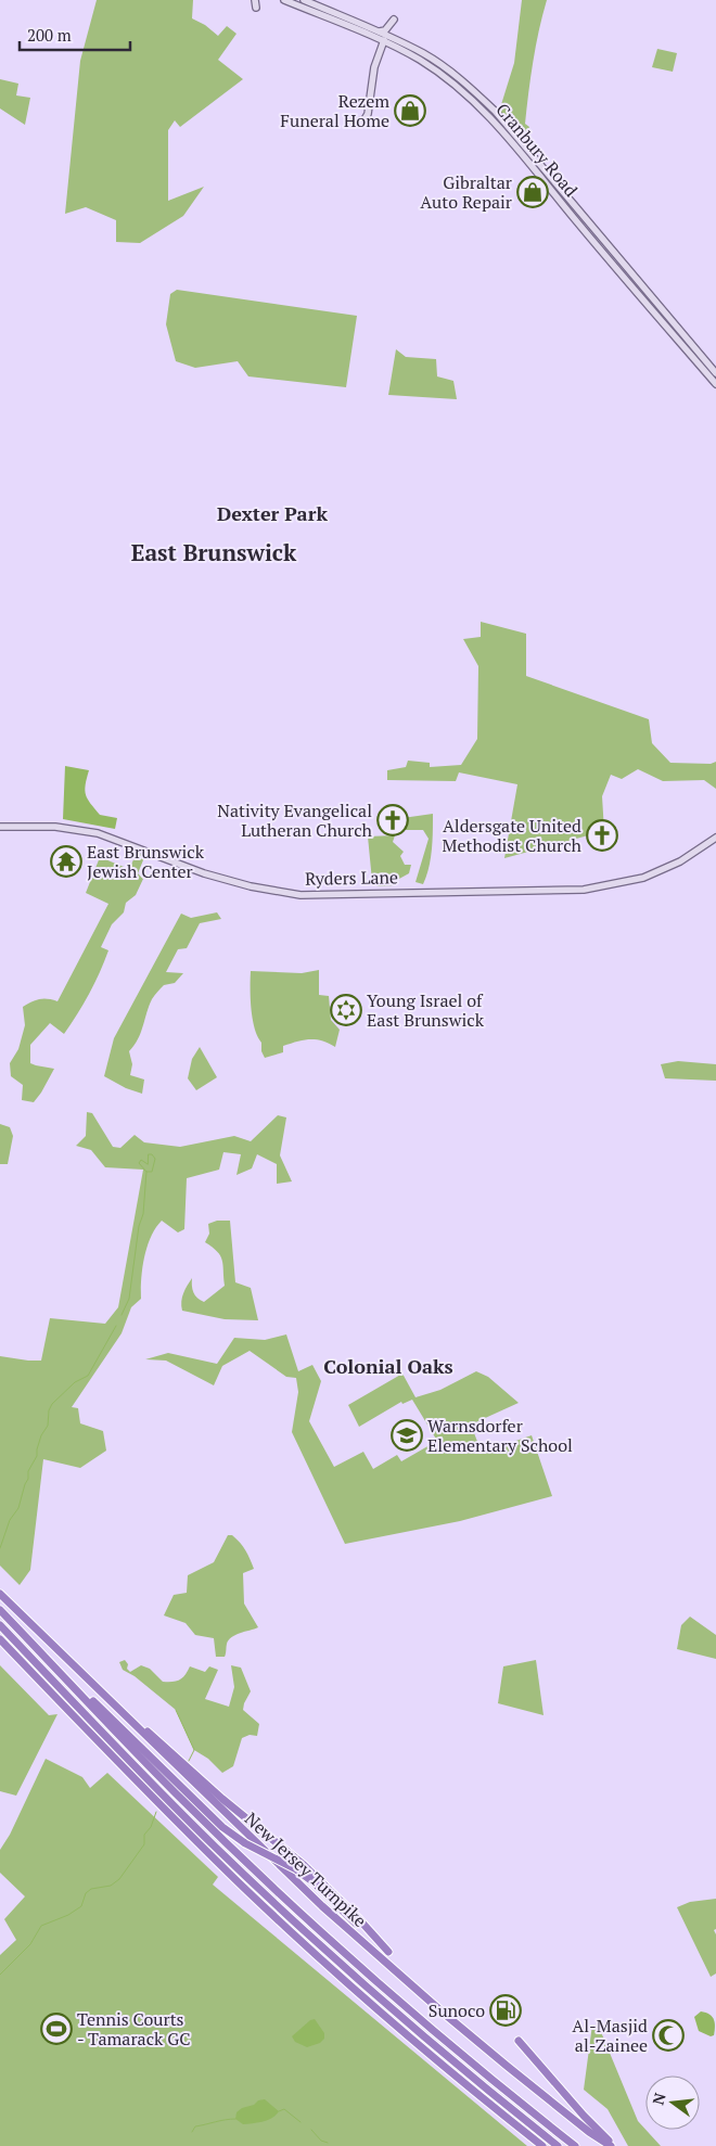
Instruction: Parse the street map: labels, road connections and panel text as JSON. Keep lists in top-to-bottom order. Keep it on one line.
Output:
{"streets":{"highway":["New Jersey Turnpike"],"main road":["Cranbury Road","Ryders Lane"]},"districts":["Dexter Park","East Brunswick","Colonial Oaks"],"places":{"shop":["Rezem Funeral Home","Gibraltar Auto Repair"],"church":["Nativity Evangelical Lutheran Church","Aldersgate United Methodist Church"],"temple":["East Brunswick Jewish Center"],"synagogue":["Young Israel of East Brunswick"],"school or university":["Warnsdorfer Elementary School"],"fuel station":["Sunoco"],"sports":["Tennis Courts - Tamarack GC"],"mosque":["Al-Masjid al-Zainee"]},"scale_bar":"200 m","north":"left"}
